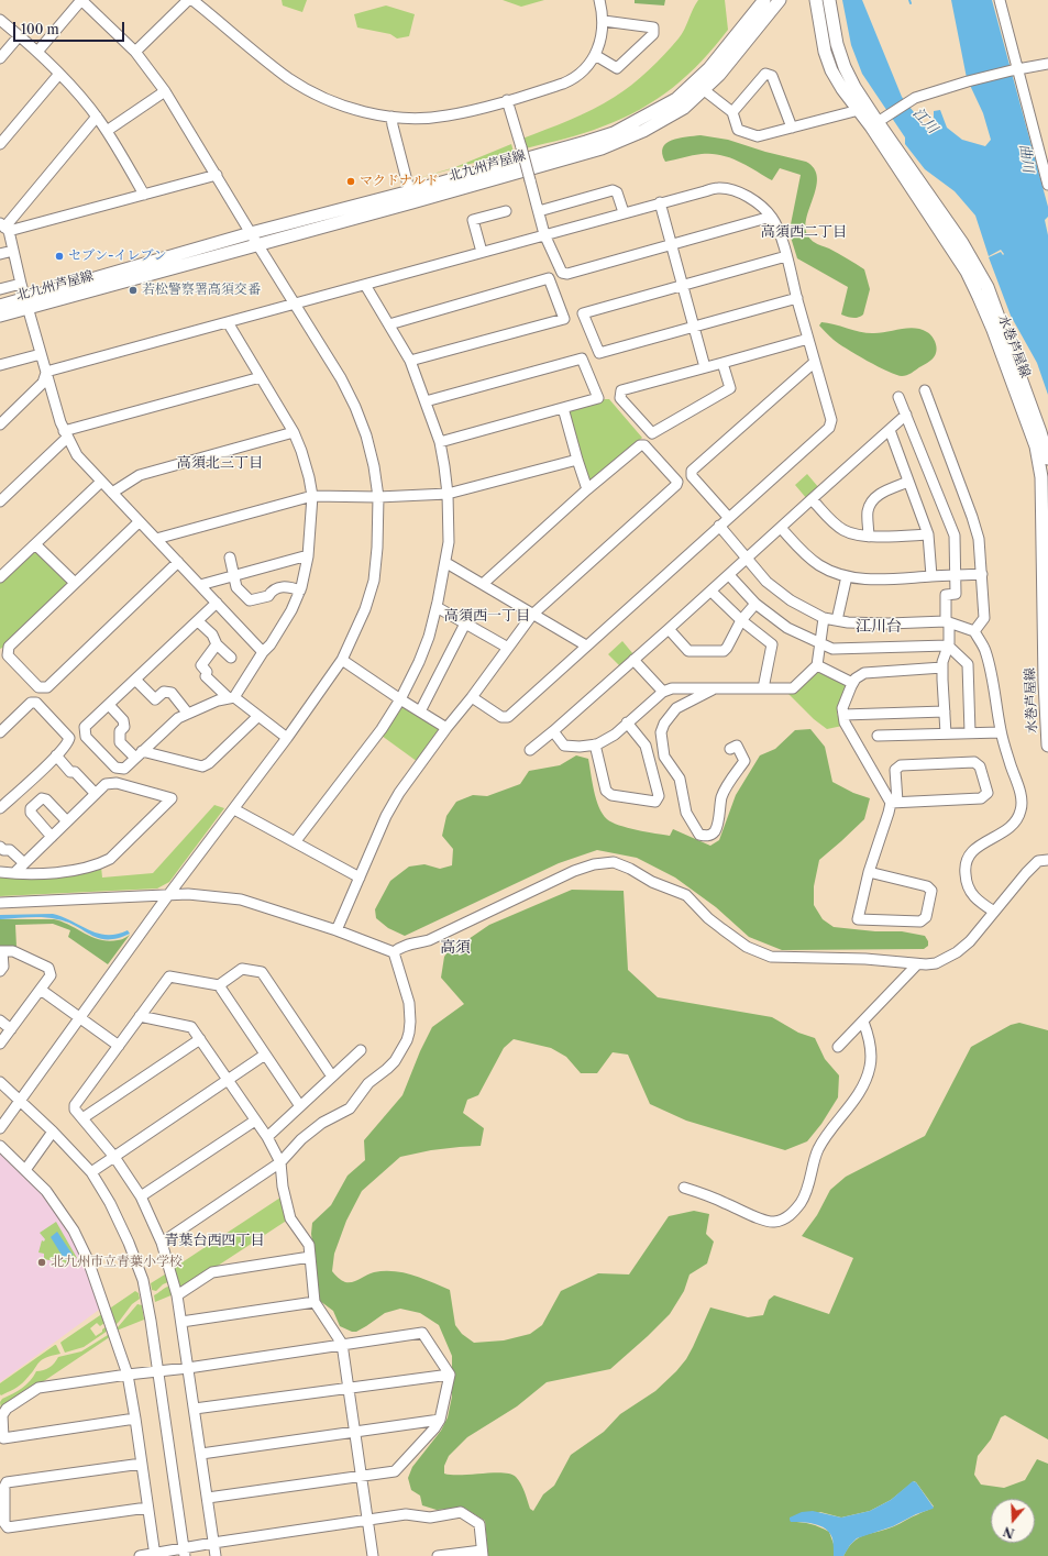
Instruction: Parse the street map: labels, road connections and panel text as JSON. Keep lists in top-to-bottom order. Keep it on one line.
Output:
{"streets":{"main road":["北九州芦屋線","水巻芦屋線"]},"districts":["高須西二丁目","高須北三丁目","高須西一丁目","江川台","高須","青葉台西四丁目"],"water":["江川","曲川"],"places":["マクドナルド","セブン-イレブン","若松警察署高須交番","北九州市立青葉小学校"],"scale_bar":"100 m","north":"bottom"}
